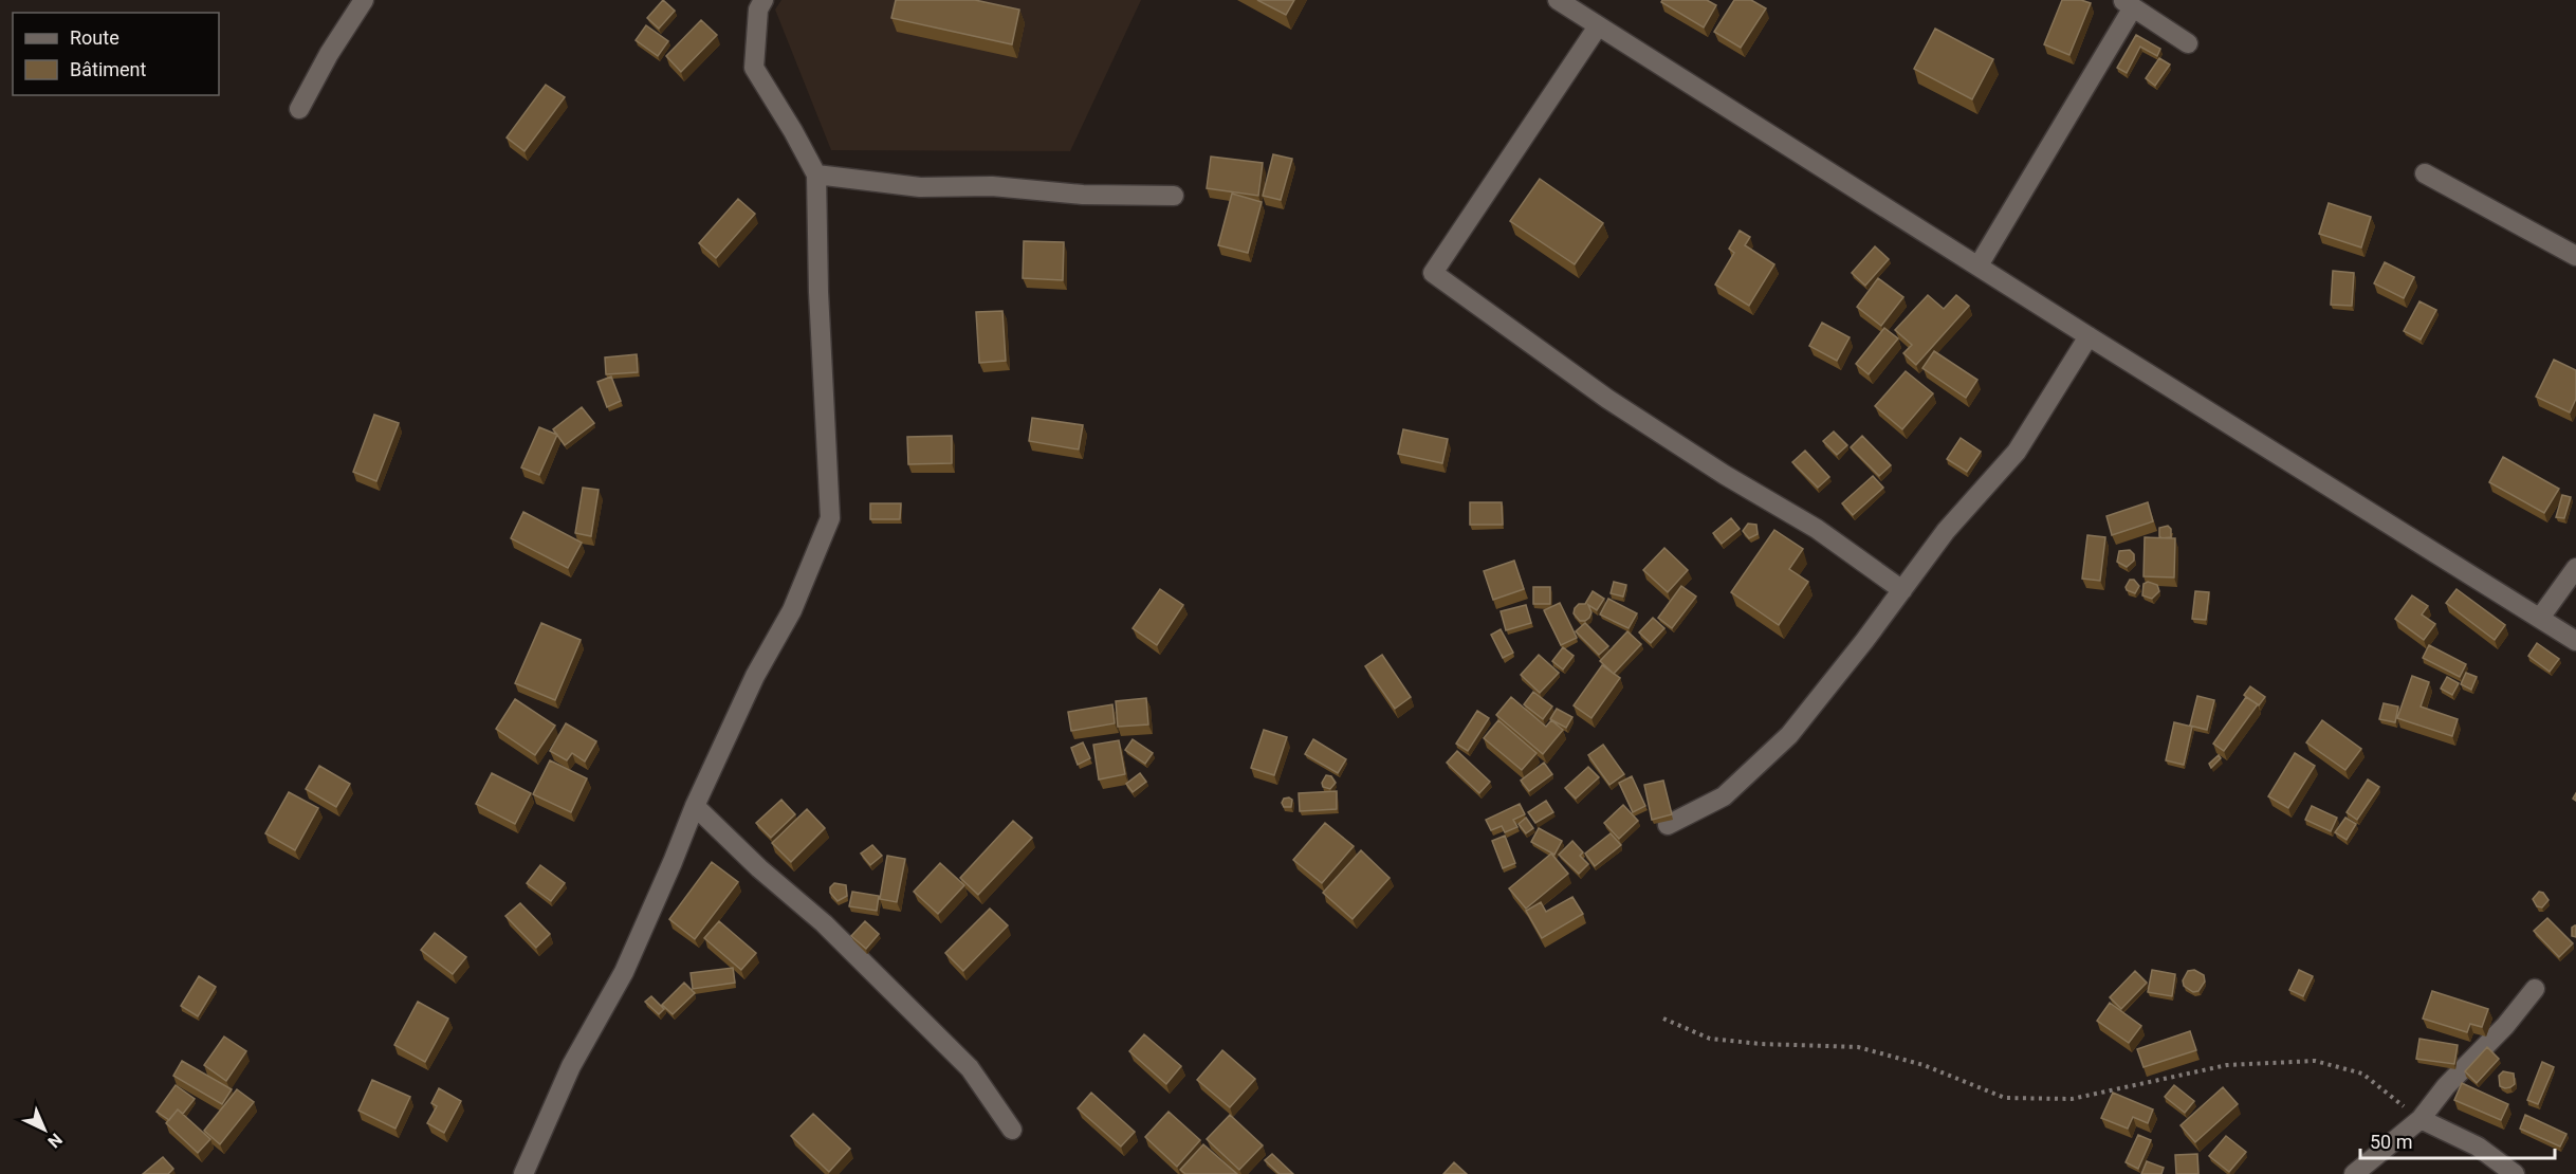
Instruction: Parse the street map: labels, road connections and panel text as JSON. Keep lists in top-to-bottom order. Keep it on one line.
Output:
{"legend":["Route","Bâtiment"],"scale_bar":"50 m","north":"bottom right"}
